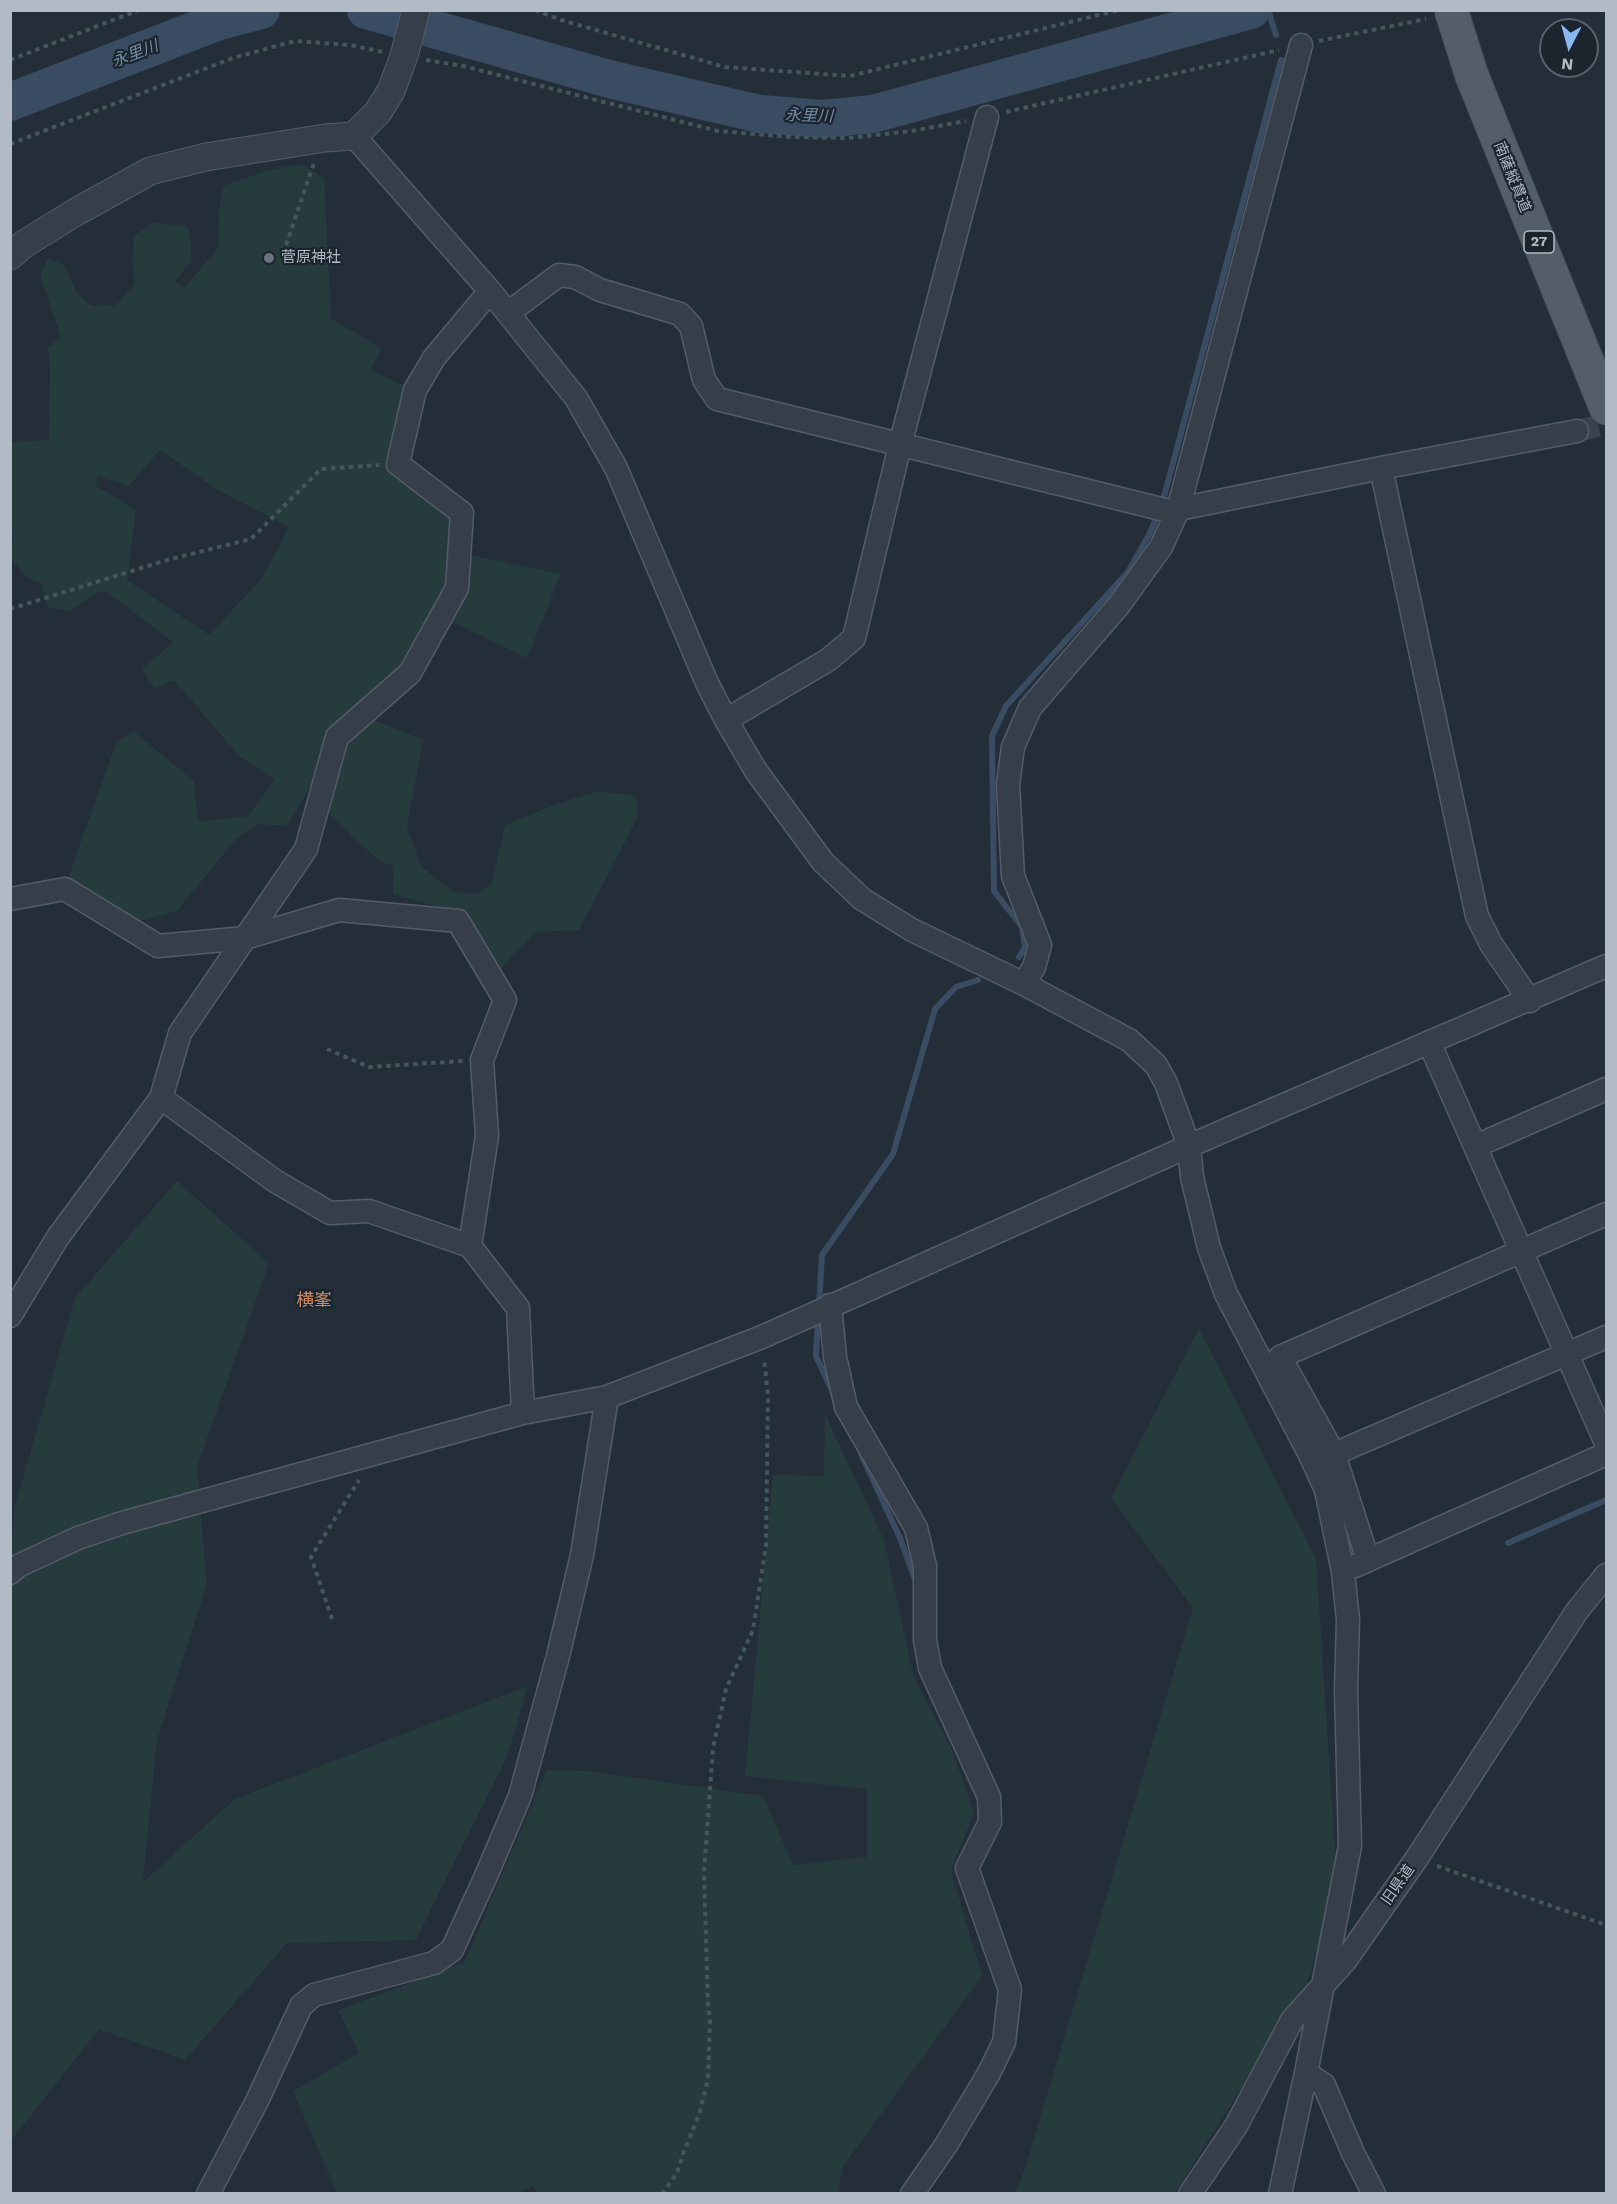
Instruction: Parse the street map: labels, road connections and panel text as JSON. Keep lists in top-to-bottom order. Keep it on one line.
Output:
{"streets":{"main road":["南薩縦貫道","27"],"street":["旧県道"]},"districts":["横峯"],"water":["永里川"],"places":["菅原神社"],"north":"bottom"}
